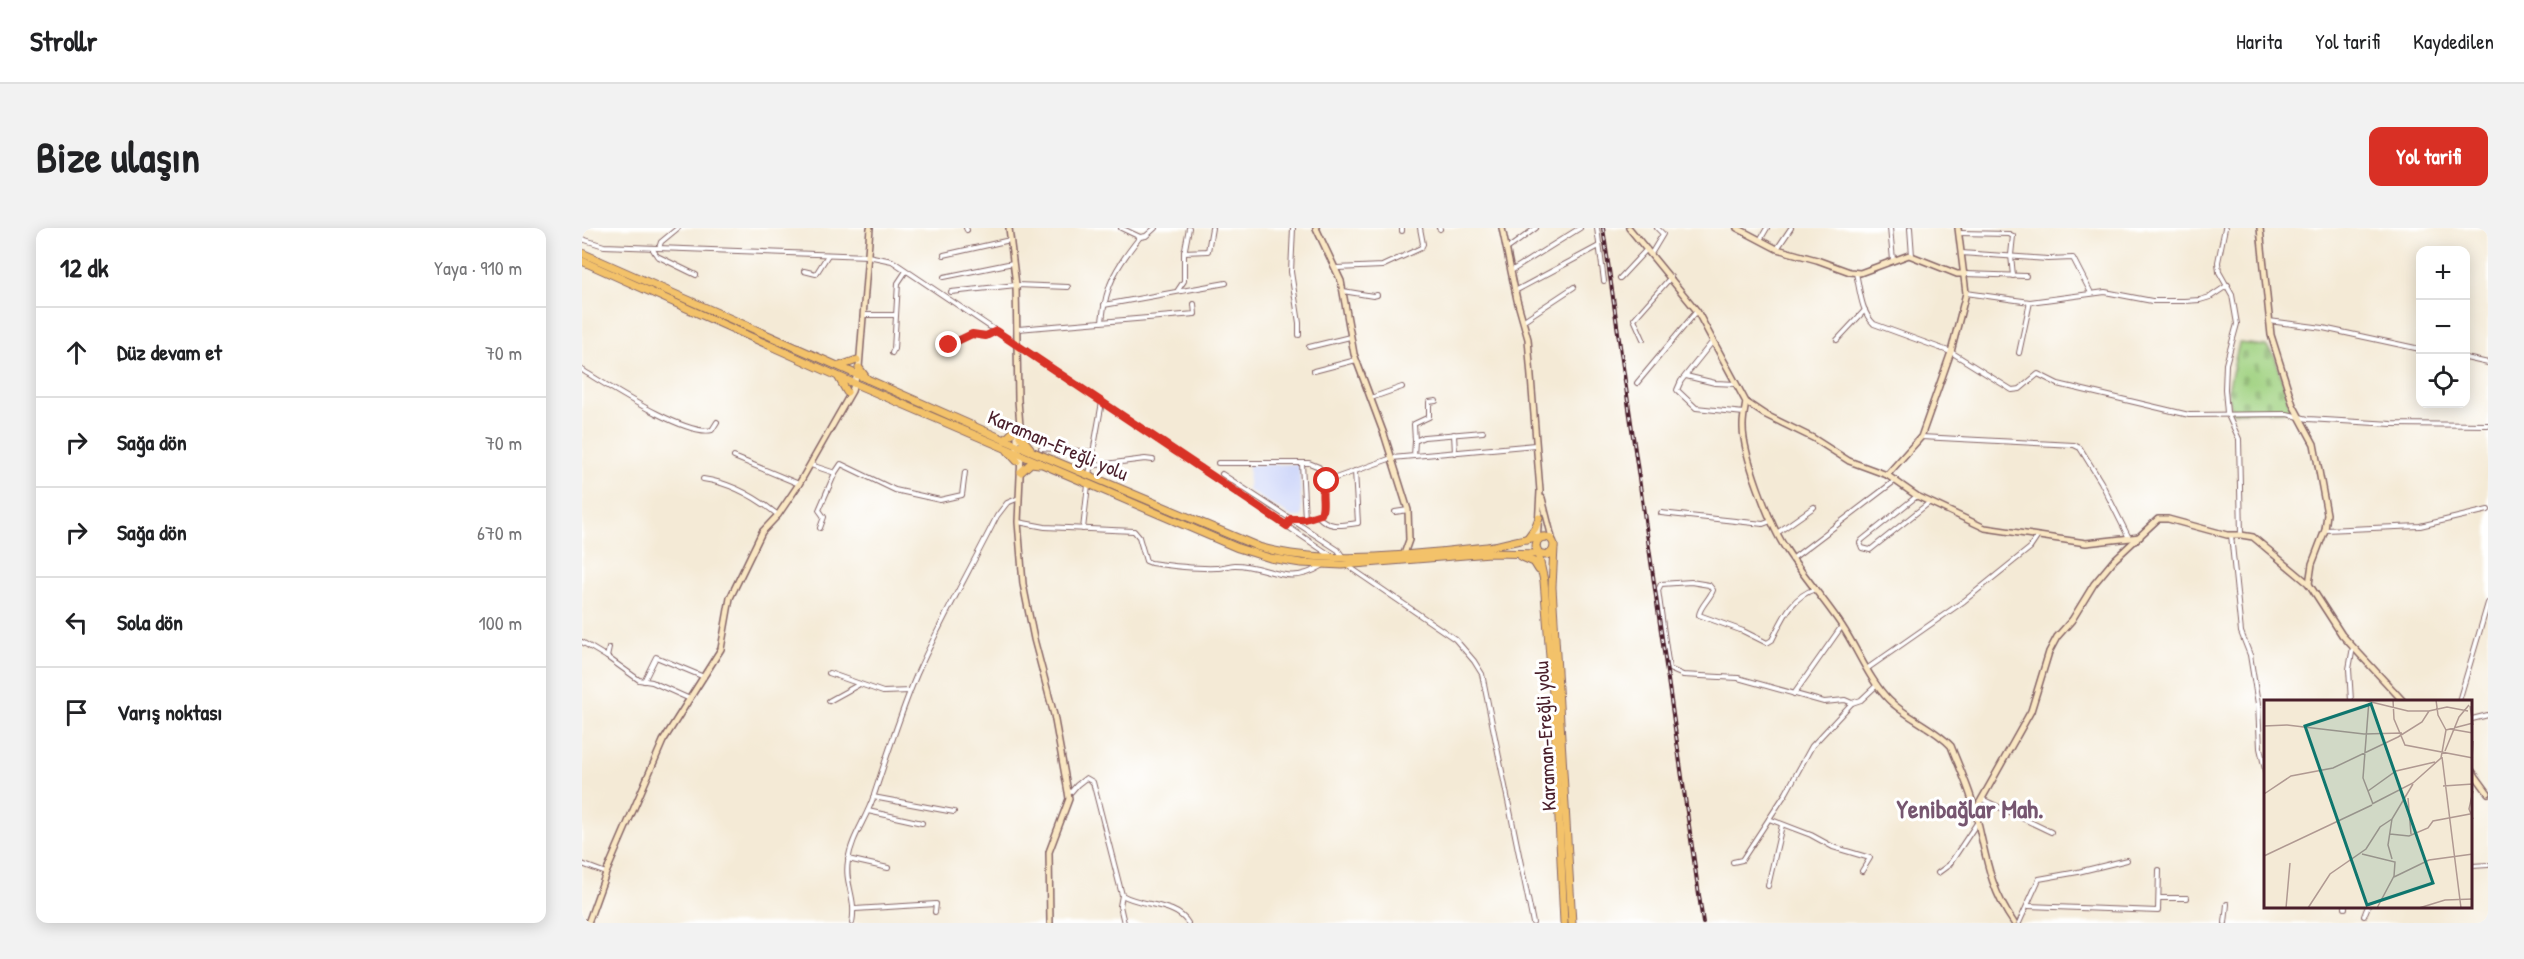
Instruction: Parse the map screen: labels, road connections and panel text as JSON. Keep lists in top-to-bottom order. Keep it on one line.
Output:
{"streets":{"highway":["Karaman-Ereğli yolu"]},"districts":["Yenibağlar Mah."],"page":{"header":"Strollr","nav":["Harita","Yol tarifi","Kaydedilen"],"buttons":"Yol tarifi","title":"Bize ulaşın","heading":["12 dk","Yaya · 910 m"],"map_buttons":["+","−"],"list":[["Düz devam et","70 m"],["Sağa dön","70 m"],["Sağa dön","670 m"],["Sola dön","100 m"],"Varış noktası"]}}
